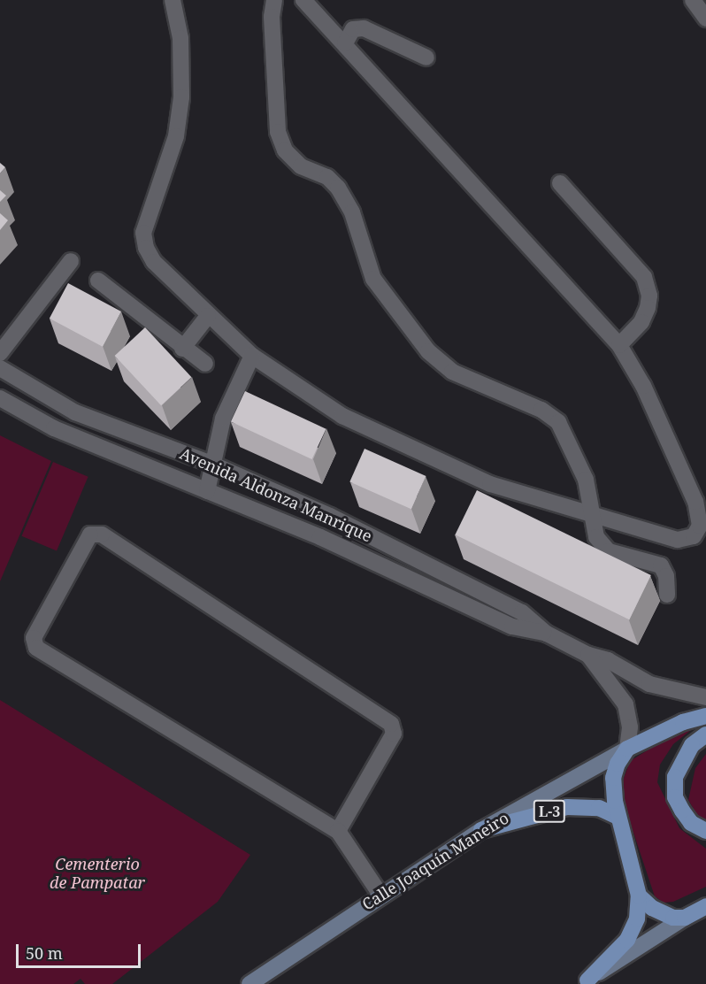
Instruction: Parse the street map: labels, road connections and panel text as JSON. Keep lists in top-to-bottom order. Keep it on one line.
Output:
{"streets":{"main road":["L-3"],"street":["Avenida Aldonza Manrique","Calle Joaquín Maneiro"]},"crossings":[["Avenida Aldonza Manrique","L-3"],["Avenida Aldonza Manrique","Calle Joaquín Maneiro"],["L-3","Calle Joaquín Maneiro"]],"parks":["Cementerio de Pampatar"],"scale_bar":"50 m"}
